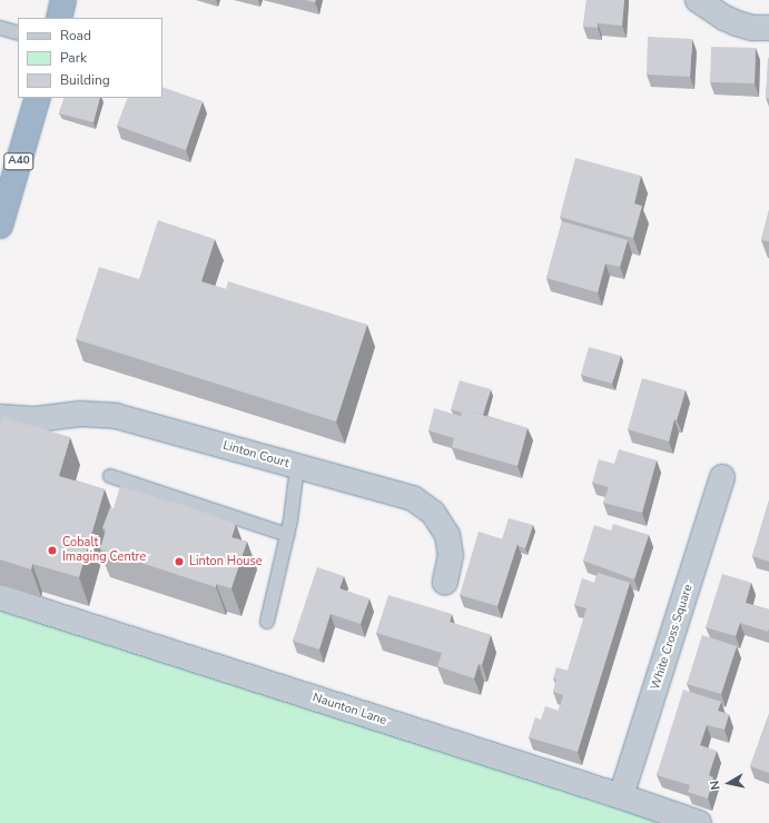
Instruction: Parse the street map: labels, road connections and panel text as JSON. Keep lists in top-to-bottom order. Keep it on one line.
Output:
{"streets":{"highway":["A40"],"street":["Linton Court","White Cross Square","Naunton Lane"]},"crossings":[["White Cross Square","Naunton Lane"]],"places":["Cobalt Imaging Centre","Linton House"],"legend":["Road","Park","Building"],"north":"left"}
